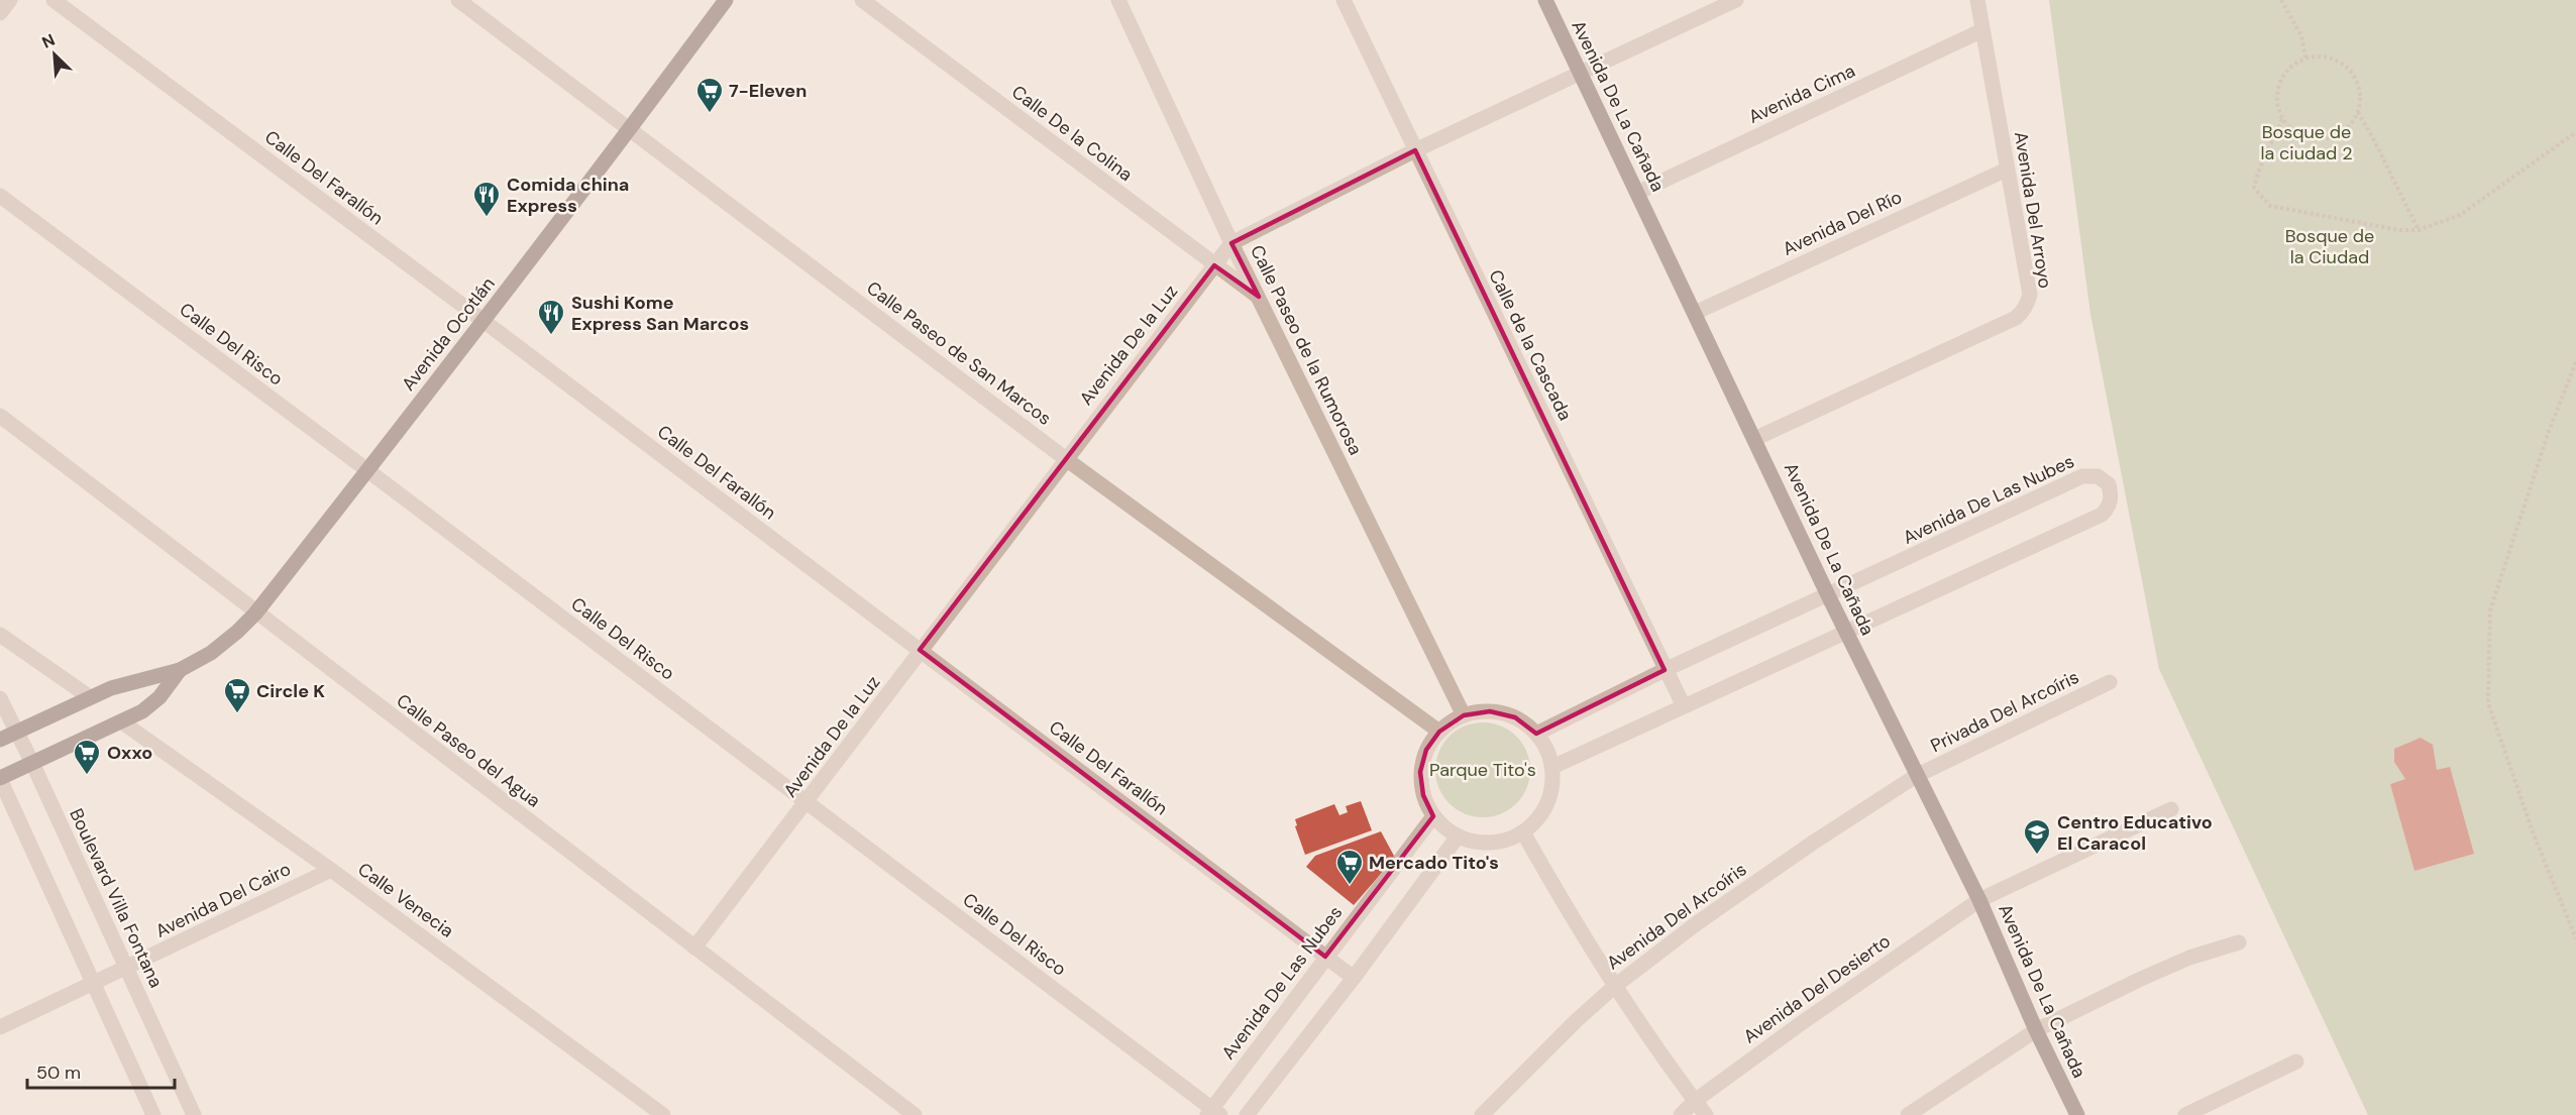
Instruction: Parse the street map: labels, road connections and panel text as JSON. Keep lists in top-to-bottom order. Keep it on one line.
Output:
{"streets":{"main road":["Avenida De La Cañada","Avenida Ocotlán"],"street":["Avenida Cima","Calle De la Colina","Calle Del Farallón","Avenida Del Arroyo","Avenida Del Río","Calle Del Risco","Avenida De la Luz","Calle de la Cascada","Calle Paseo de la Rumorosa","Calle Paseo de San Marcos","Avenida De Las Nubes","Privada Del Arcoíris","Calle Paseo del Agua","Boulevard Villa Fontana","Avenida Del Cairo","Calle Venecia","Avenida Del Arcoíris","Avenida Del Desierto"]},"crossings":[["Avenida Cima","Avenida De La Cañada"],["Avenida Cima","Avenida Del Arroyo"],["Avenida De La Cañada","Avenida Del Arroyo"],["Avenida De La Cañada","Avenida Del Río"],["Avenida De La Cañada","Avenida De la Luz"],["Avenida De La Cañada","Avenida De Las Nubes"],["Avenida De La Cañada","Privada Del Arcoíris"],["Avenida De La Cañada","Avenida Del Arcoíris"],["Avenida De La Cañada","Avenida Del Desierto"],["Calle De la Colina","Avenida De la Luz"],["Calle De la Colina","Calle Paseo de la Rumorosa"],["Calle Del Farallón","Avenida Ocotlán"],["Calle Del Farallón","Avenida De la Luz"],["Calle Del Farallón","Avenida De Las Nubes"],["Avenida Del Arroyo","Avenida Del Río"],["Avenida Ocotlán","Calle Del Risco"],["Avenida Ocotlán","Calle Paseo de San Marcos"],["Avenida Ocotlán","Calle Paseo del Agua"],["Avenida Ocotlán","Boulevard Villa Fontana"],["Avenida Ocotlán","Calle Venecia"],["Calle Del Risco","Avenida De la Luz"],["Calle Del Risco","Avenida De Las Nubes"],["Avenida De la Luz","Calle de la Cascada"],["Avenida De la Luz","Calle Paseo de la Rumorosa"],["Avenida De la Luz","Calle Paseo de San Marcos"],["Avenida De la Luz","Calle Paseo del Agua"],["Calle de la Cascada","Avenida De Las Nubes"],["Calle Paseo de la Rumorosa","Calle Paseo de San Marcos"],["Calle Paseo de la Rumorosa","Avenida De Las Nubes"],["Calle Paseo de San Marcos","Avenida De Las Nubes"],["Privada Del Arcoíris","Avenida Del Arcoíris"],["Boulevard Villa Fontana","Avenida Del Cairo"],["Avenida Del Cairo","Calle Venecia"]],"parks":["Bosque de la ciudad 2","Bosque de la Ciudad","Parque Tito's"],"places":{"supermarket":["7-Eleven","Circle K","Oxxo","Mercado Tito's"],"restaurant":["Comida china Express","Sushi Kome Express San Marcos"],"school or university":["Centro Educativo El Caracol"]},"scale_bar":"50 m","north":"top left"}
